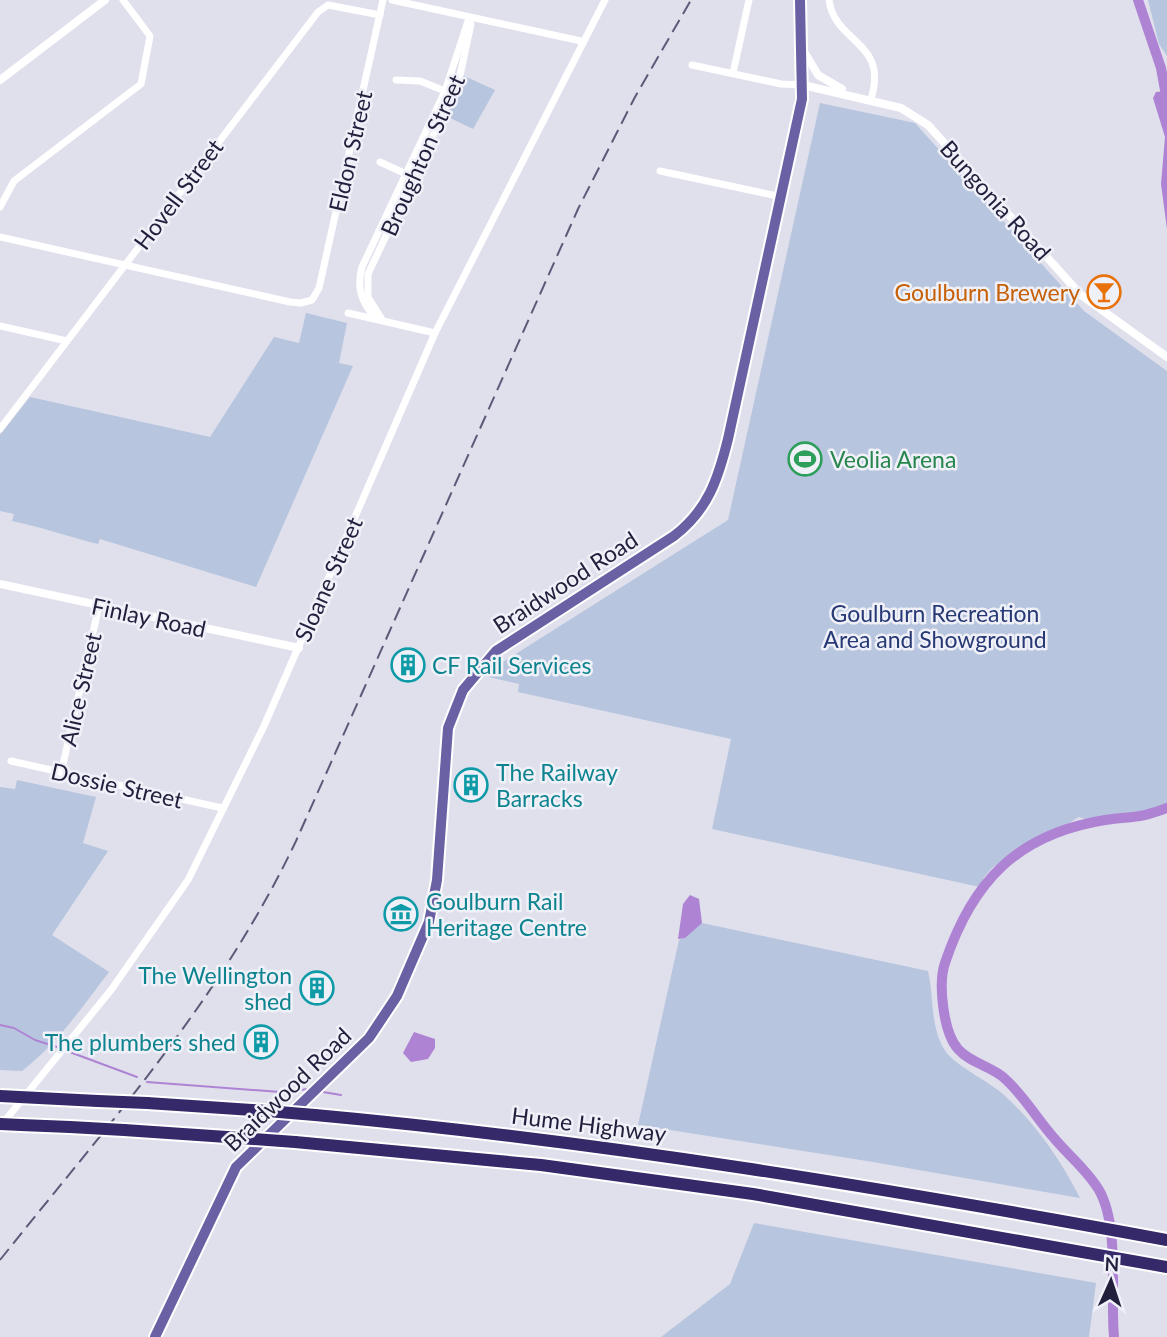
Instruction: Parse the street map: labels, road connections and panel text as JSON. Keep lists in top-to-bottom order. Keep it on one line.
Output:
{"streets":{"highway":["Hume Highway"],"main road":["Braidwood Road"],"street":["Eldon Street","Broughton Street","Hovell Street","Bungonia Road","Sloane Street","Finlay Road","Alice Street","Dossie Street"]},"crossings":[["Eldon Street","Hovell Street"],["Bungonia Road","Braidwood Road"],["Sloane Street","Finlay Road"],["Sloane Street","Dossie Street"],["Sloane Street","Hume Highway"],["Finlay Road","Alice Street"],["Alice Street","Dossie Street"]],"parks":["Goulburn Recreation Area and Showground"],"places":{"bar":["Goulburn Brewery"],"sports":["Veolia Arena"],"building":["CF Rail Services","The Railway Barracks","The Wellington shed","The plumbers shed"],"museum":["Goulburn Rail Heritage Centre"]},"north":"top"}
